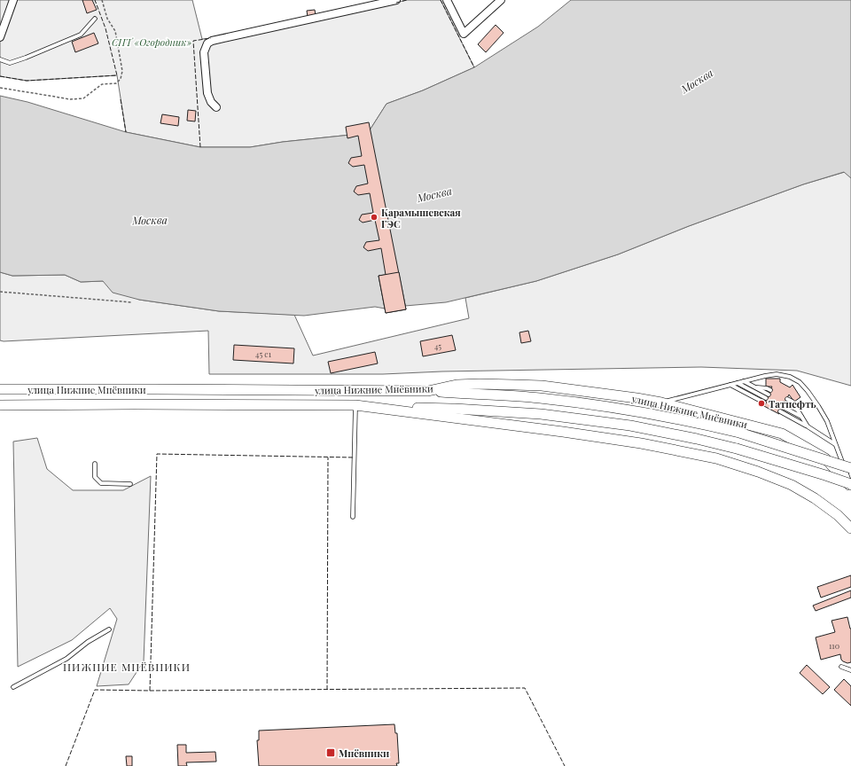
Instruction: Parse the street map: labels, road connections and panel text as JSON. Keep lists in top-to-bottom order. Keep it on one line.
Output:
{"streets":{"main road":["улица Нижние Мнёвники"]},"districts":["НИЖНИЕ МНЁВНИКИ"],"water":["Москва"],"parks":["СНТ «Огородник»"],"places":{"other":["Карамышевская ГЭС","Татнефть"],"transit":["Мнёвники"]},"house_numbers":["45","45 с1","110"]}
